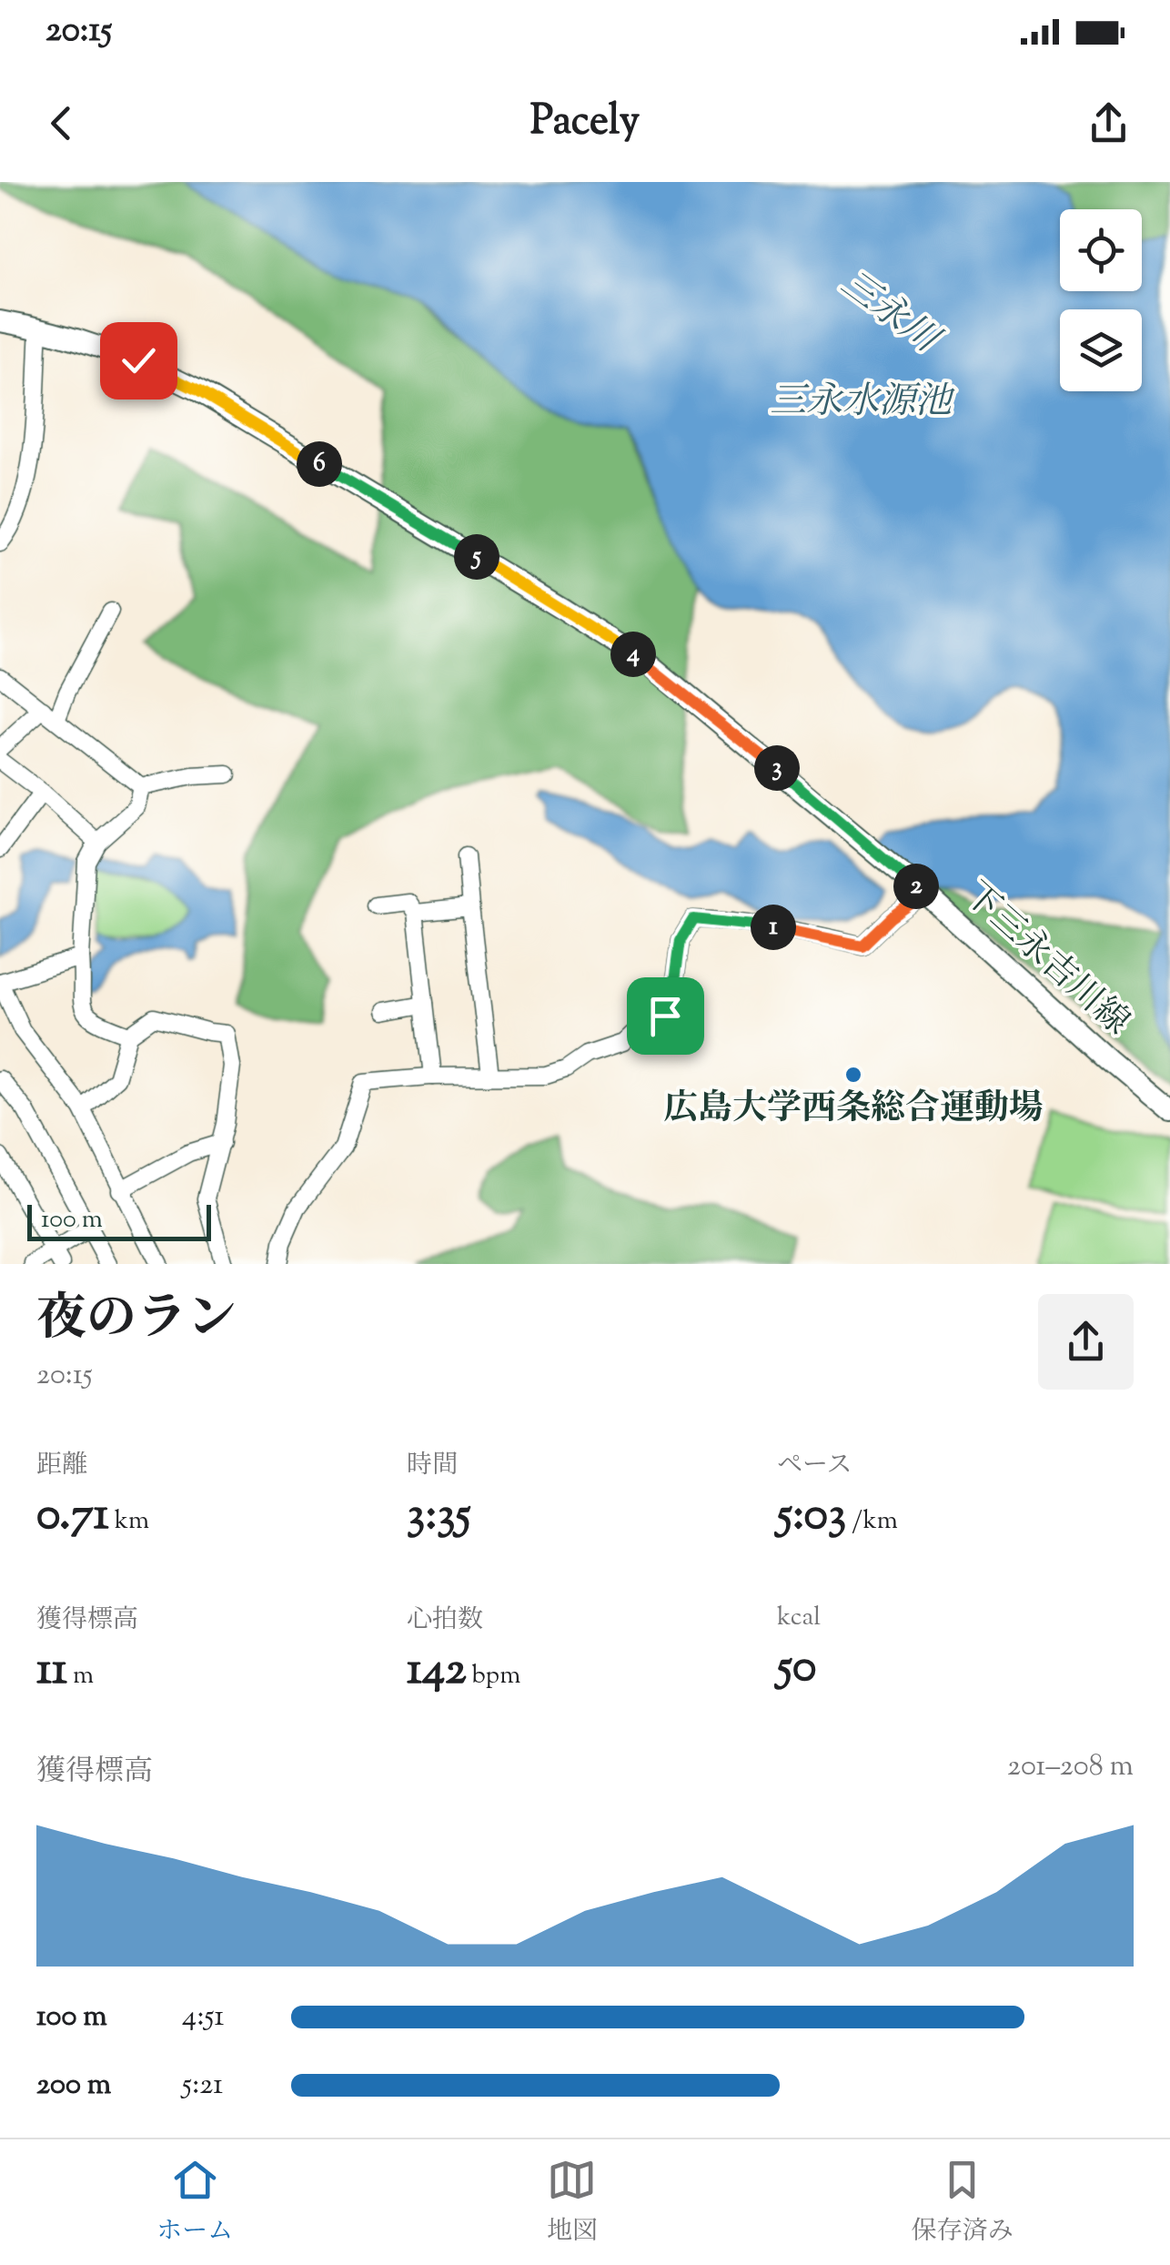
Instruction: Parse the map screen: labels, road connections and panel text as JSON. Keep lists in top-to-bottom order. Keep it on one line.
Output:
{"streets":{"main road":["下三永吉川線"]},"water":["三永川","三永水源池"],"places":["広島大学西条総合運動場"],"scale_bar":"100 m","page":{"status":"20:15","header":"Pacely","pins":["6","5","4","3","2","1"],"scale":"100 m","heading":["夜のラン","20:15"],"stats":[["距離","0.71 km"],["時間","3:35"],["ペース","5:03 /km"],["獲得標高","11 m"],["心拍数","142 bpm"],["kcal","50"]],"chart":["獲得標高","201–208 m"],"list":[{"name":"100 m","note":"4:51"},{"name":"200 m","note":"5:21"}],"tabs":["ホーム","地図","保存済み"]}}
